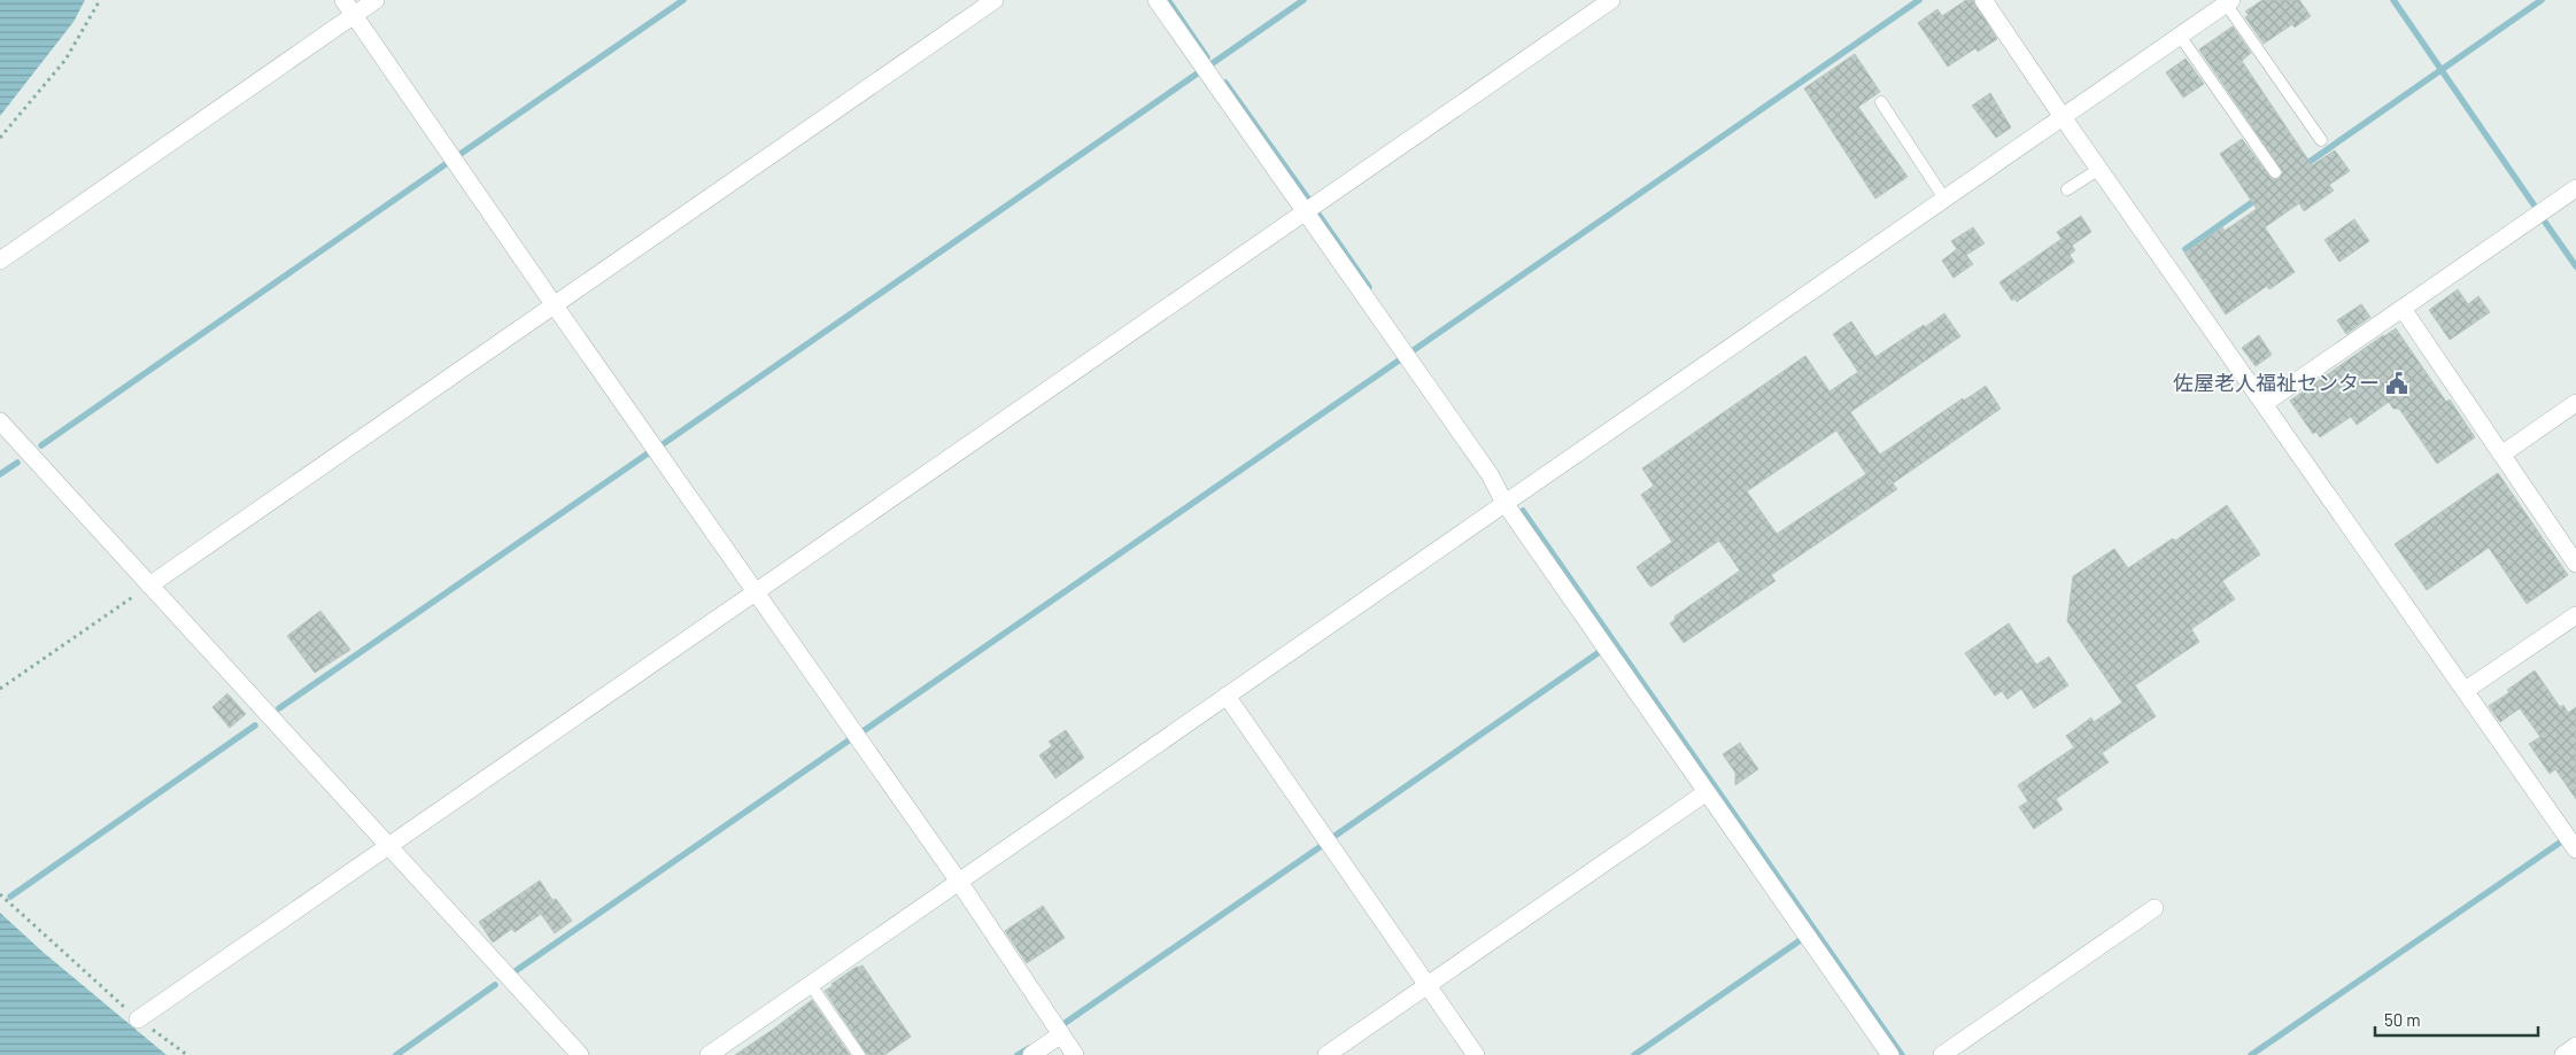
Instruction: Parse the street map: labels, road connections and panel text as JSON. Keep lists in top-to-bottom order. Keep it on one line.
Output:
{"places":{"public building":["佐屋老人福祉センター"]},"scale_bar":"50 m"}
